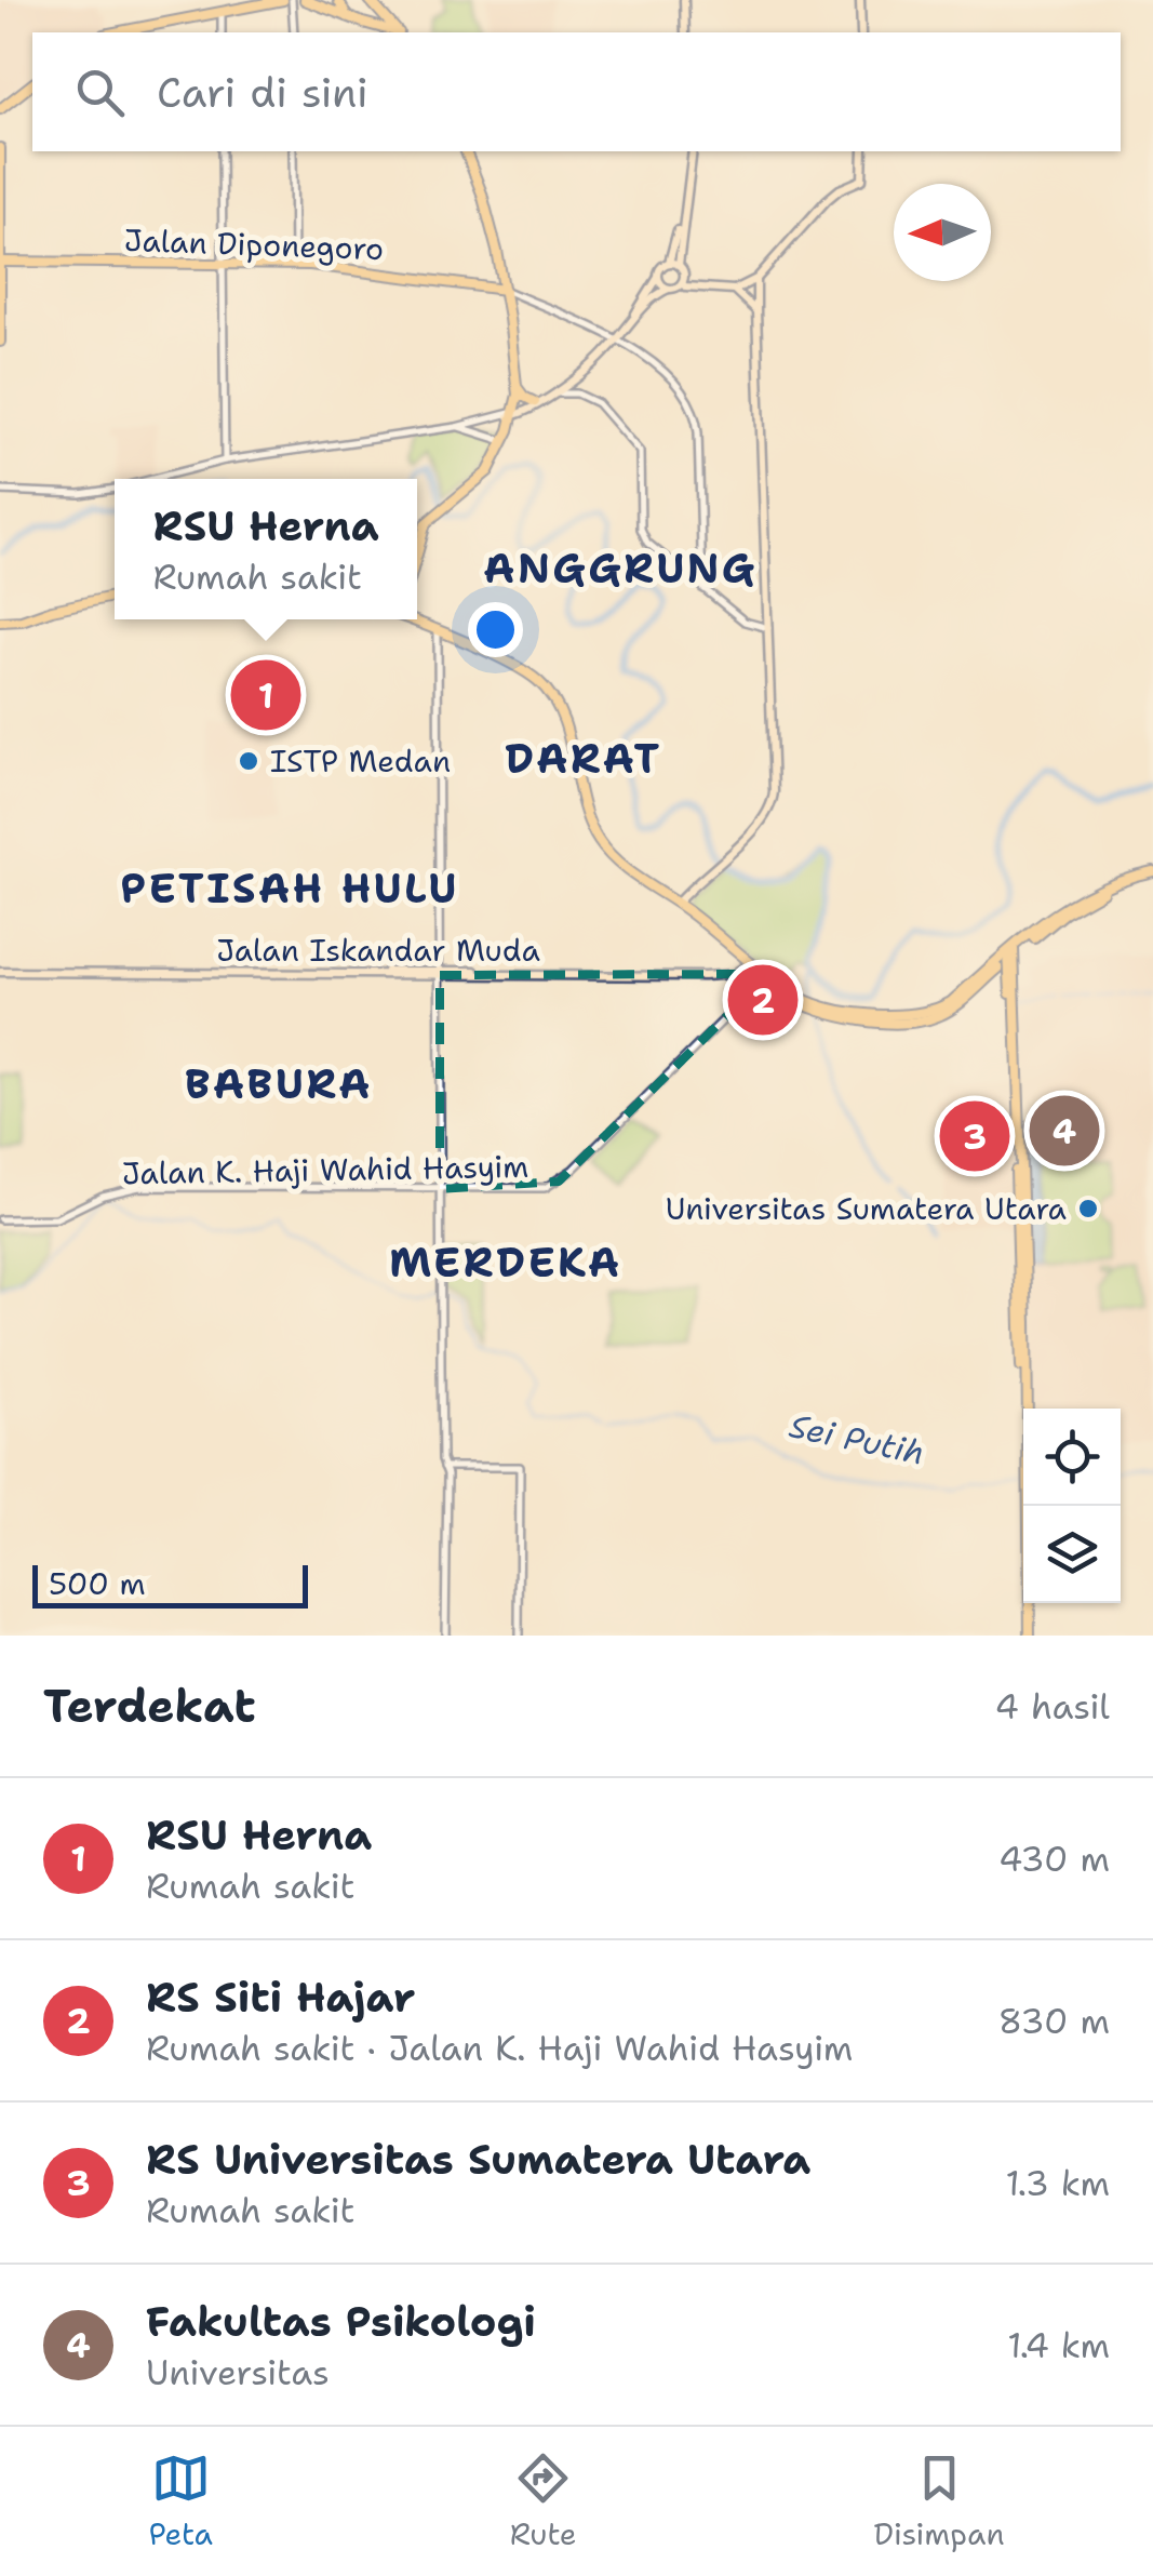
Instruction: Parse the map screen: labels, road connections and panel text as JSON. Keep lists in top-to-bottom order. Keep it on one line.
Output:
{"streets":{"main road":["Jalan Diponegoro","Jalan Iskandar Muda"],"street":["Jalan K. Haji Wahid Hasyim"]},"districts":["ANGGRUNG","DARAT","PETISAH HULU","BABURA","MERDEKA"],"water":["Sei Putih"],"places":["ISTP Medan","Universitas Sumatera Utara"],"scale_bar":"500 m","north":"left","page":{"search":"Cari di sini","popup":["RSU Herna","Rumah sakit"],"pins":["1","2","4","3"],"scale":"500 m","heading":["Terdekat","4 hasil"],"list":[{"mark":"1","name":"RSU Herna","note":"Rumah sakit","value":"430 m"},{"mark":"2","name":"RS Siti Hajar","note":"Rumah sakit · Jalan K. Haji Wahid Hasyim","value":"830 m"},{"mark":"3","name":"RS Universitas Sumatera Utara","note":"Rumah sakit","value":"1.3 km"},{"mark":"4","name":"Fakultas Psikologi","note":"Universitas","value":"1.4 km"}],"nav":["Peta","Rute","Disimpan"]}}
